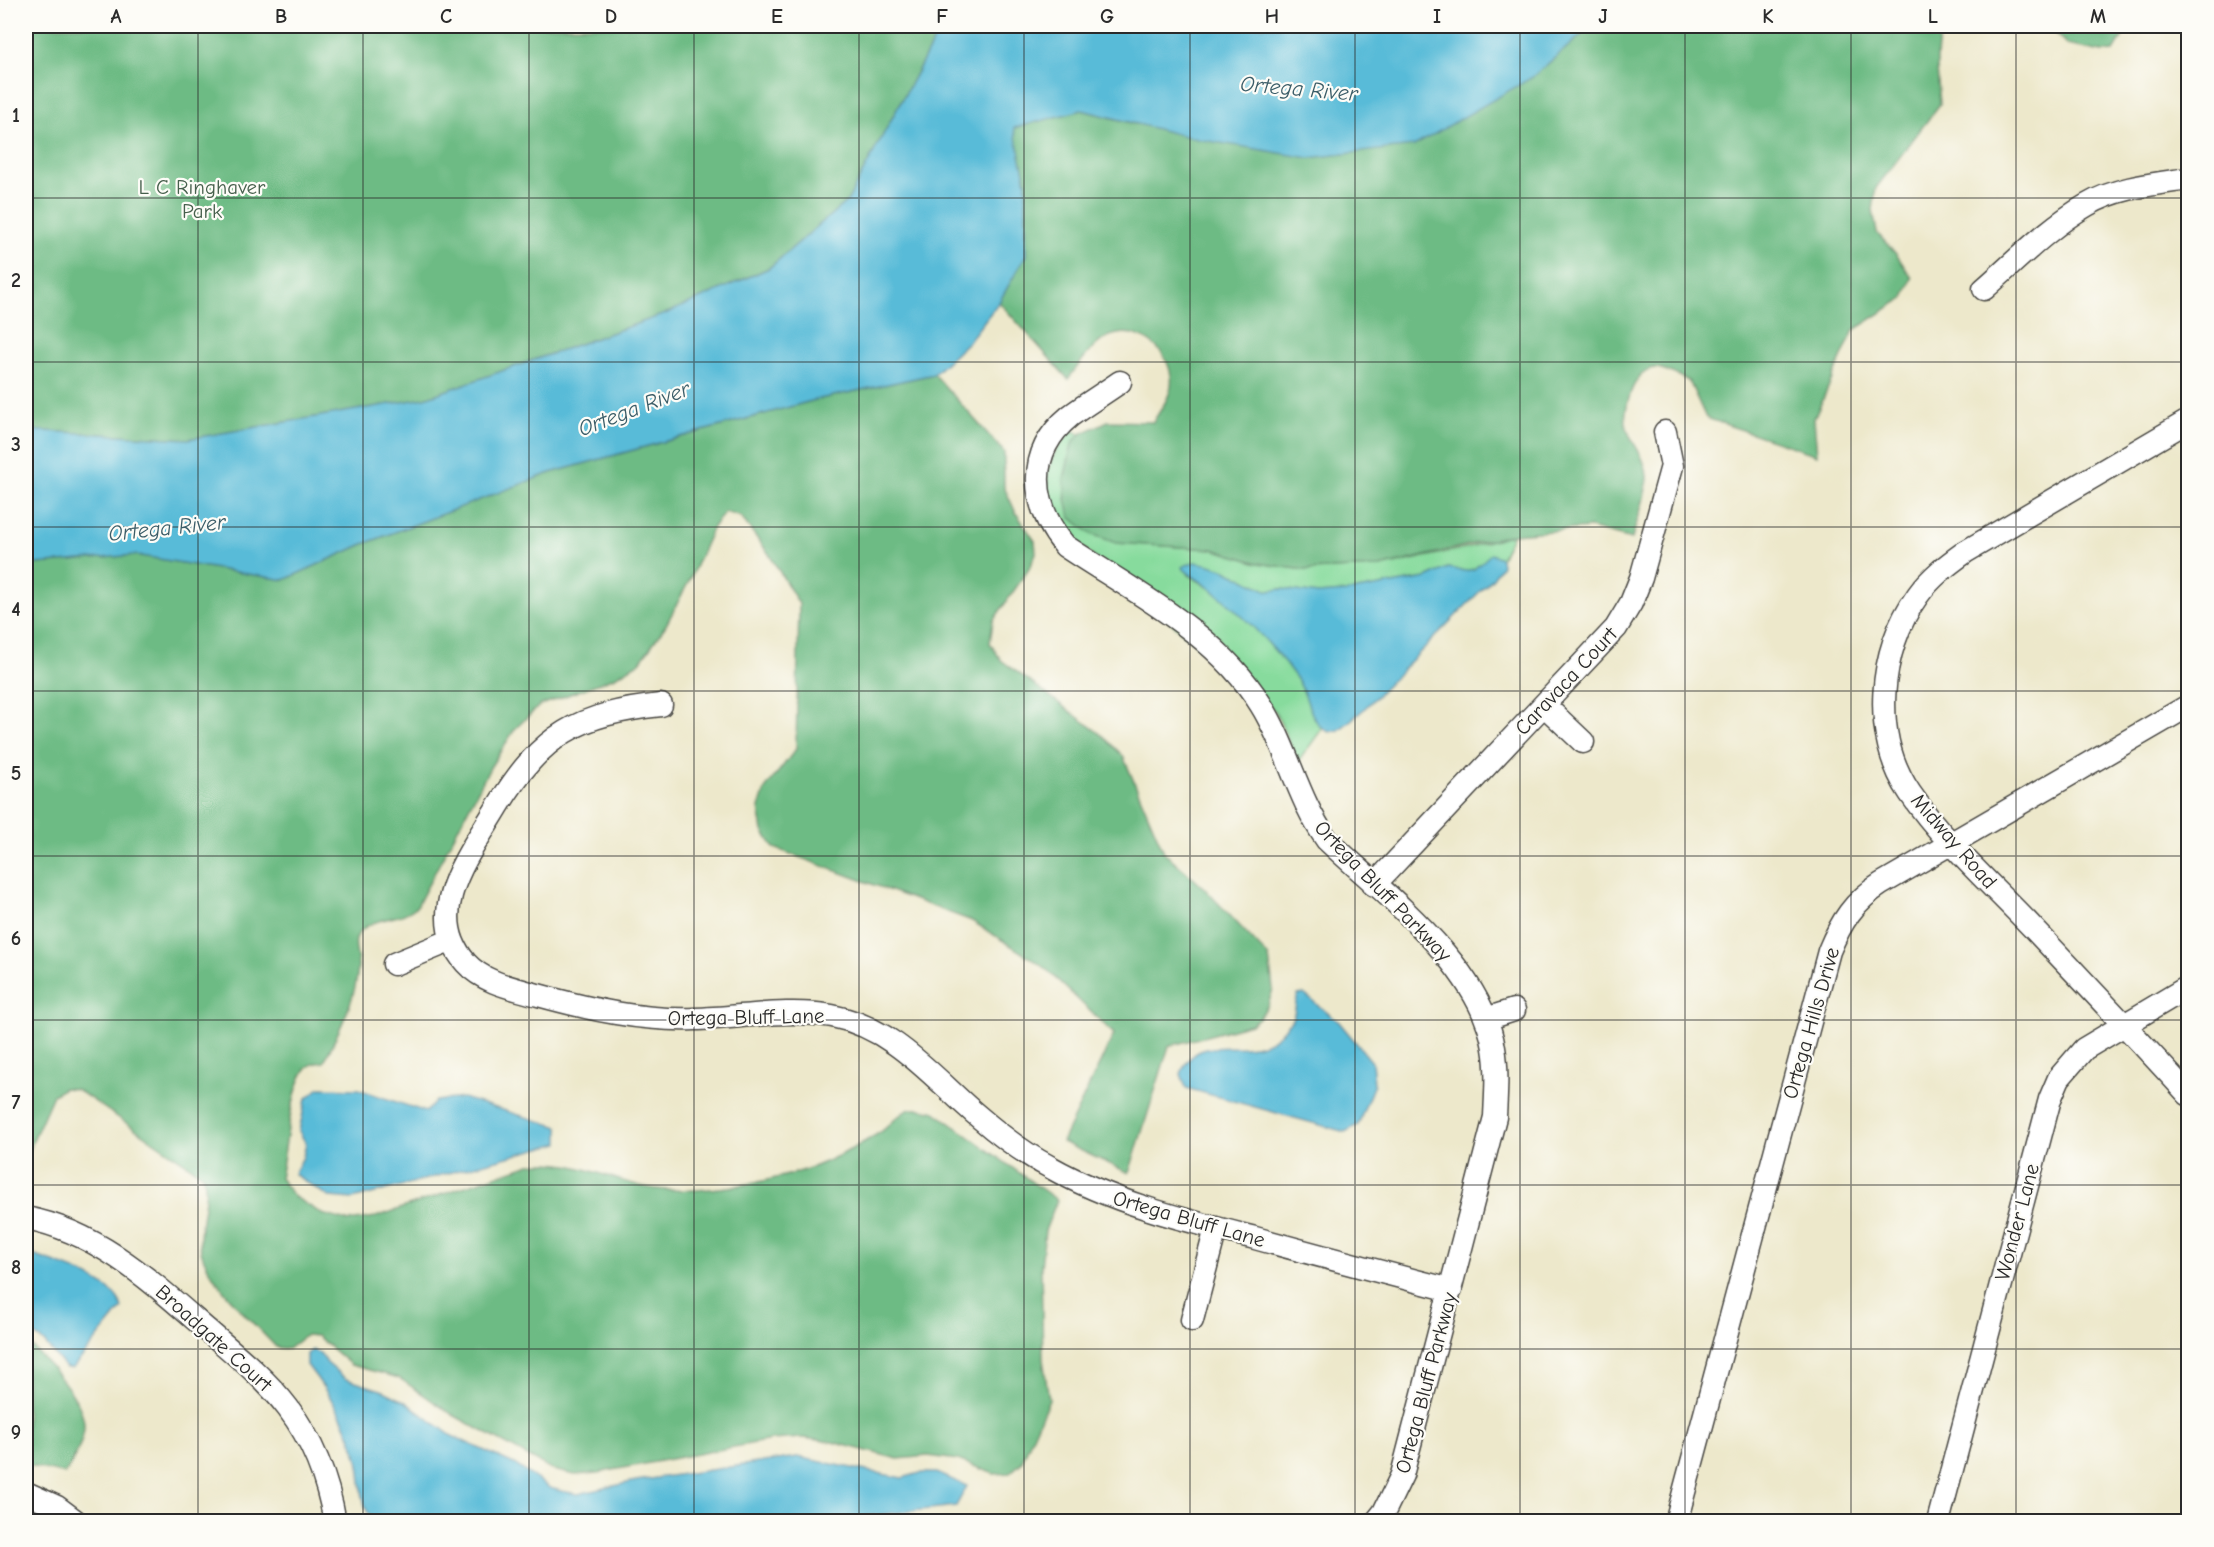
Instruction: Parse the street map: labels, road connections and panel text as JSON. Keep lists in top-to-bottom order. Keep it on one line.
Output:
{"streets":{"street":["Caravaca Court","Midway Road","Ortega Bluff Parkway","Ortega Bluff Lane","Ortega Hills Drive","Wonder Lane","Broadgate Court"]},"crossings":[["Caravaca Court","Ortega Bluff Parkway"],["Midway Road","Ortega Hills Drive"],["Midway Road","Wonder Lane"],["Ortega Bluff Parkway","Ortega Bluff Lane"]],"water":["Ortega River"],"parks":["L C Ringhaver Park"],"grid":{"columns":["A","B","C","D","E","F","G","H","I","J","K","L","M"],"rows":["1","2","3","4","5","6","7","8","9"]}}
